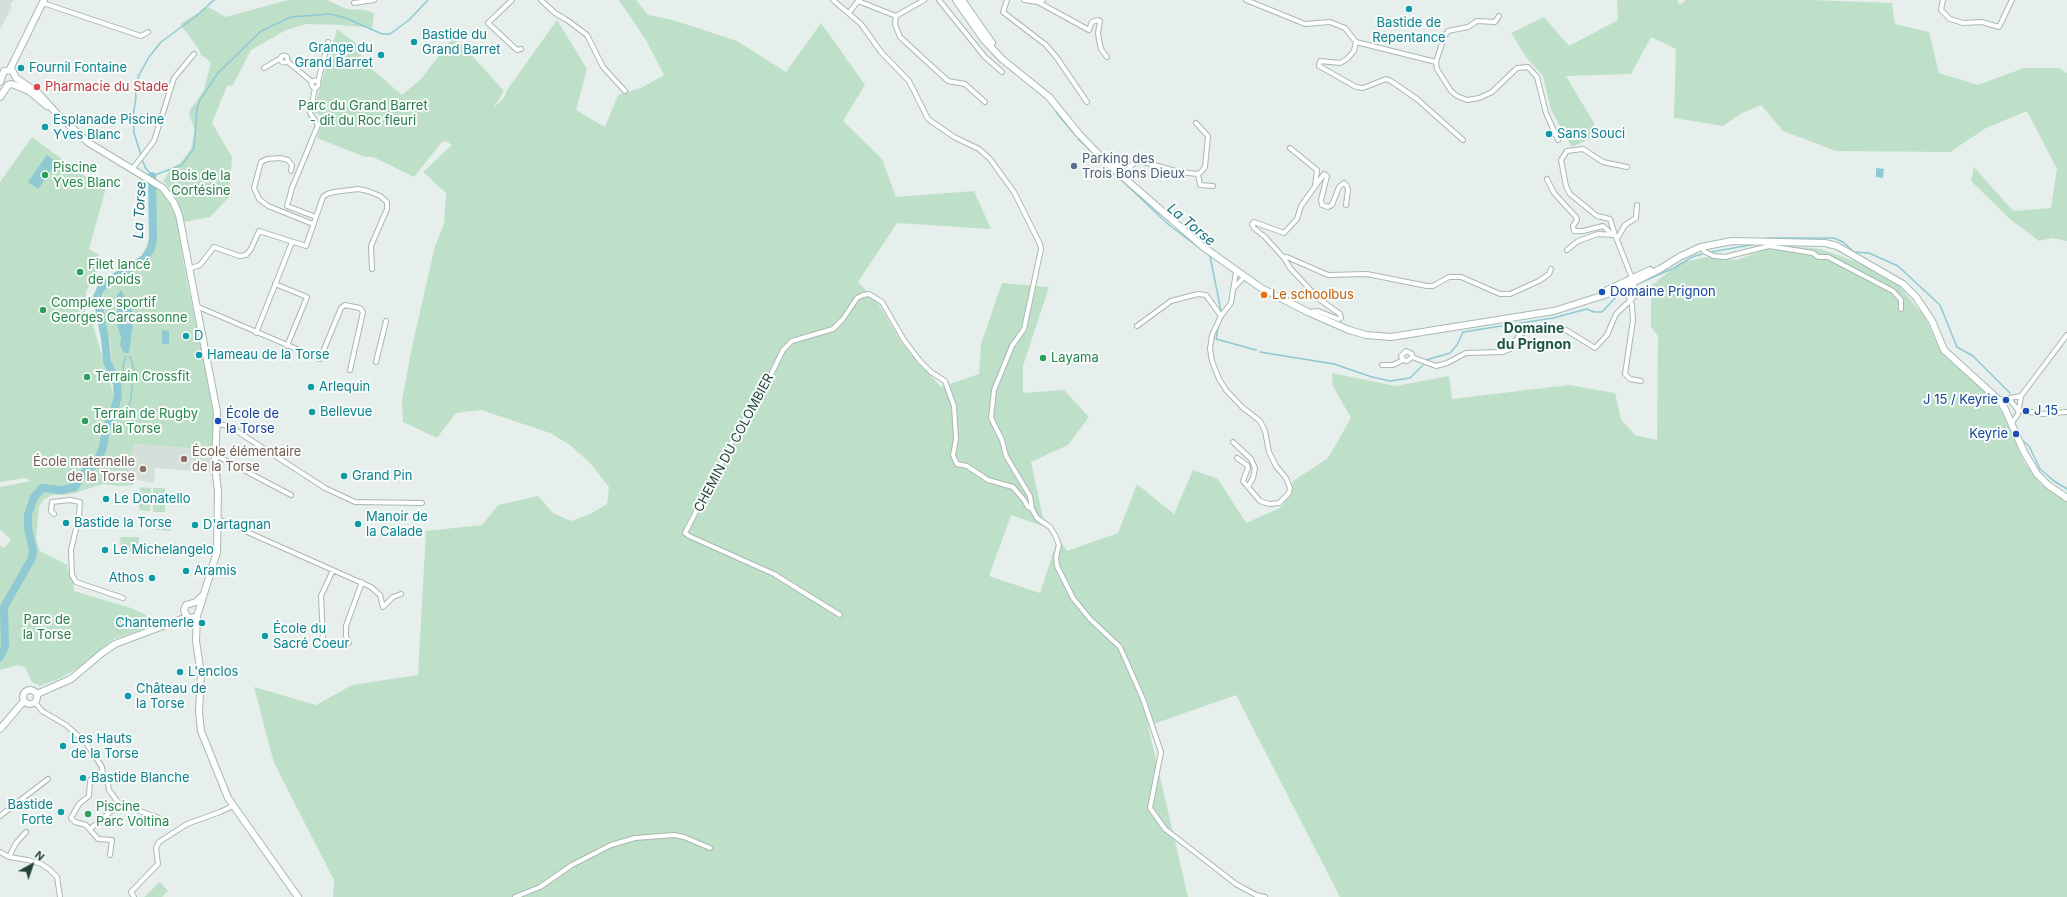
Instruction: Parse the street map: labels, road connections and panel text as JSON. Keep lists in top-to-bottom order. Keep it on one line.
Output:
{"streets":{"street":["CHEMIN DU COLOMBIER"]},"districts":["Domaine du Prignon"],"water":["La Torse"],"parks":["Parc du Grand Barret - dit du Roc fleuri","Bois de la Cortésine","Parc de la Torse"],"places":["Bastide de Repentance","Bastide du Grand Barret","Grange du Grand Barret","Fournil Fontaine","Pharmacie du Stade","Esplanade Piscine Yves Blanc","Sans Souci","Parking des Trois Bons Dieux","Piscine Yves Blanc","Filet lancé de poids","Domaine Prignon","Le schoolbus","Complexe sportif Georges Carcassonne","D","Hameau de la Torse","Layama","Terrain Crossfit","Arlequin","J 15 / Keyrie","J 15","Bellevue","Terrain de Rugby de la Torse","École de la Torse","Keyrie","École élémentaire de la Torse","École maternelle de la Torse","Grand Pin","Le Donatello","Bastide la Torse","Manoir de la Calade","D'artagnan","Le Michelangelo","Aramis","Athos","Chantemerle","École du Sacré Coeur","L'enclos","Château de la Torse","Les Hauts de la Torse","Bastide Blanche","Bastide Forte","Piscine Parc Voltina"],"north":"top right"}
